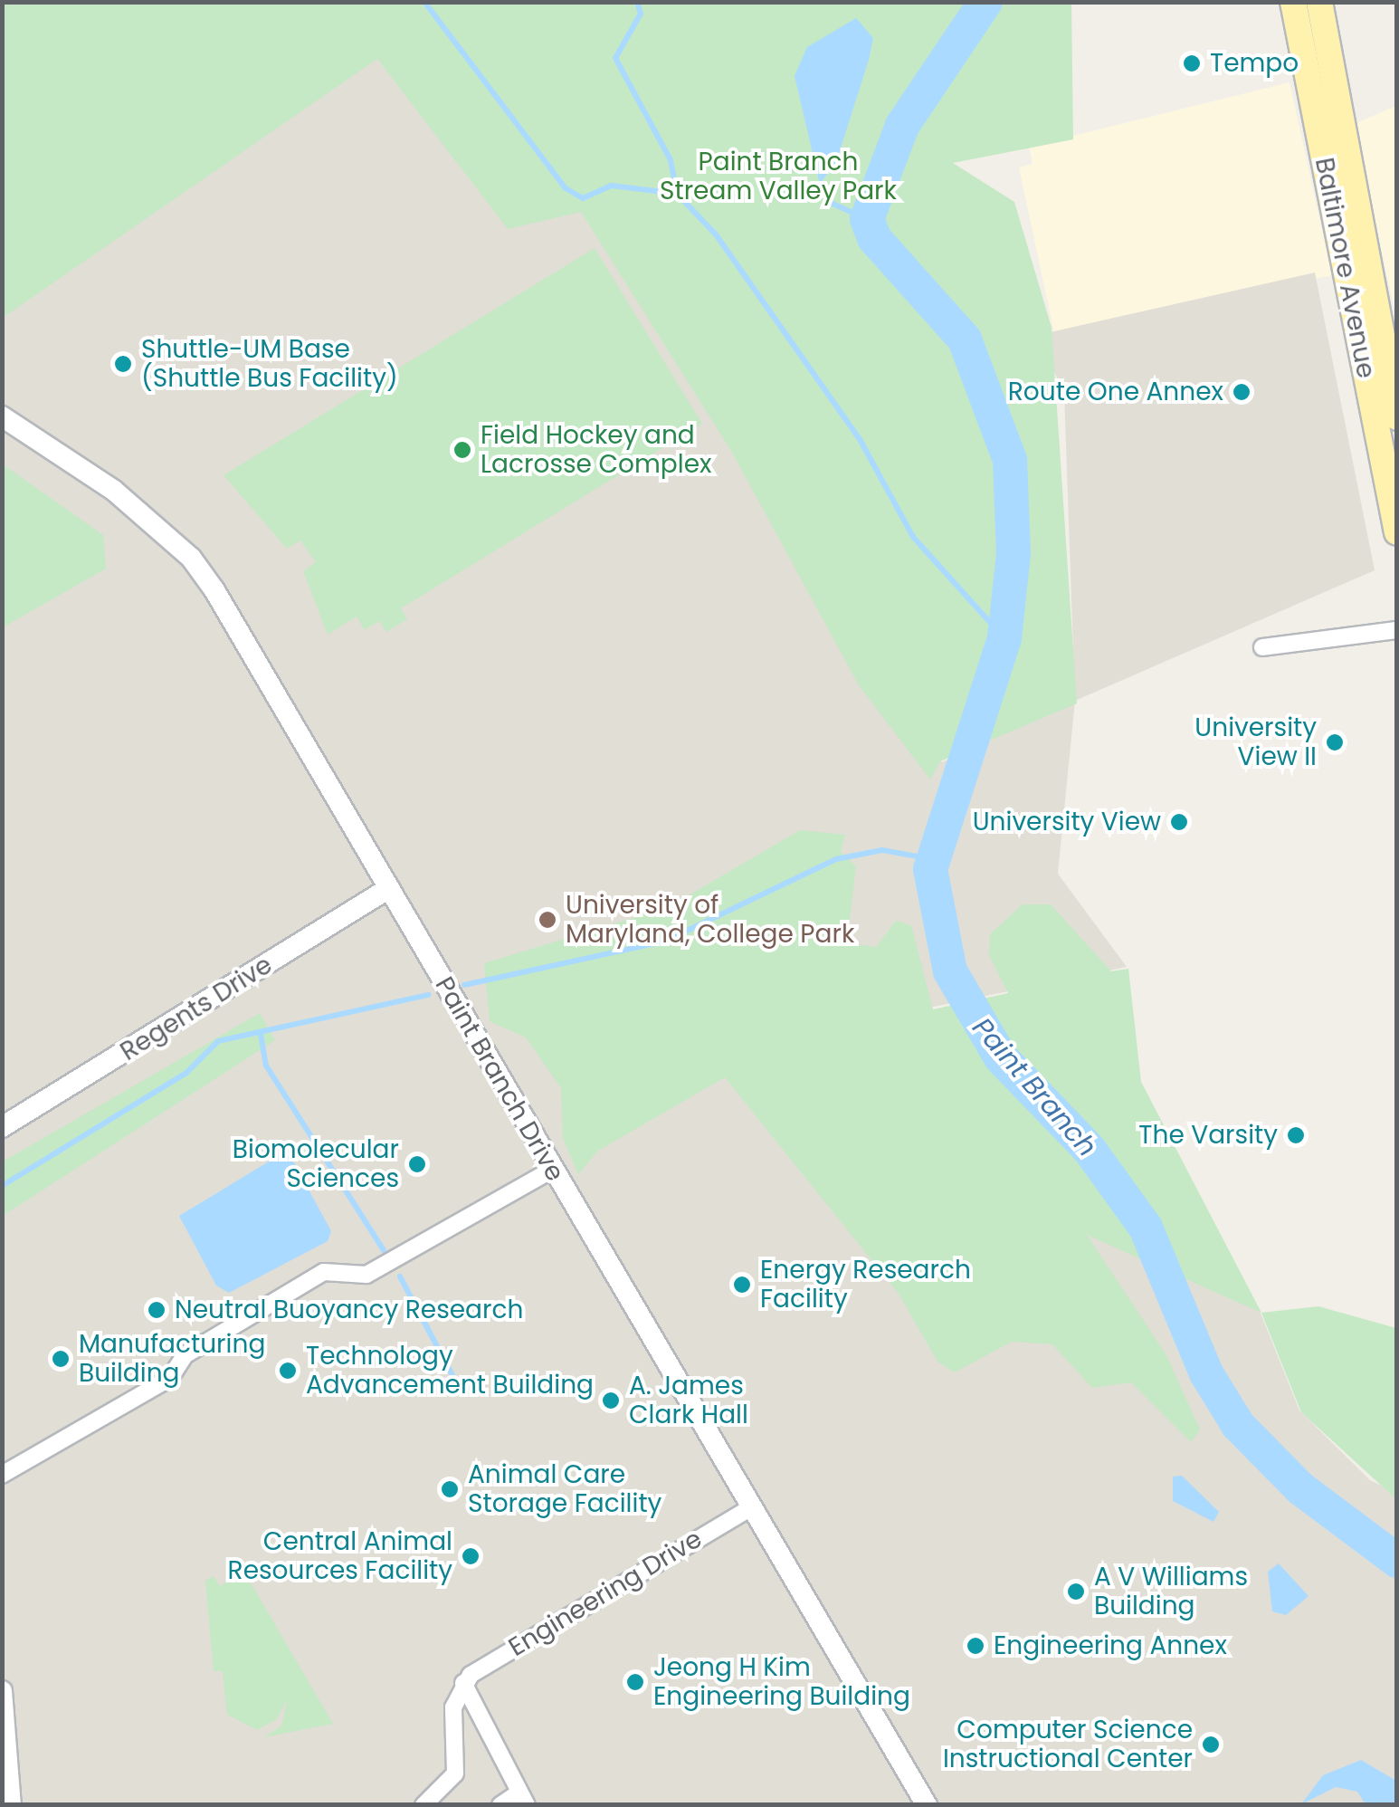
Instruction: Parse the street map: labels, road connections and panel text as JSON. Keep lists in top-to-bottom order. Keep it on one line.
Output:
{"streets":{"main road":["Baltimore Avenue"],"street":["Regents Drive","Paint Branch Drive","Engineering Drive"]},"crossings":[["Regents Drive","Paint Branch Drive"],["Paint Branch Drive","Engineering Drive"]],"water":["Paint Branch"],"parks":["Paint Branch Stream Valley Park"],"places":["Tempo","Shuttle-UM Base (Shuttle Bus Facility)","Route One Annex","Field Hockey and Lacrosse Complex","University View II","University View","University of Maryland, College Park","The Varsity","Biomolecular Sciences","Energy Research Facility","Neutral Buoyancy Research","Manufacturing Building","Technology Advancement Building","A. James Clark Hall","Animal Care Storage Facility","Central Animal Resources Facility","A V Williams Building","Engineering Annex","Jeong H Kim Engineering Building","Computer Science Instructional Center"]}
